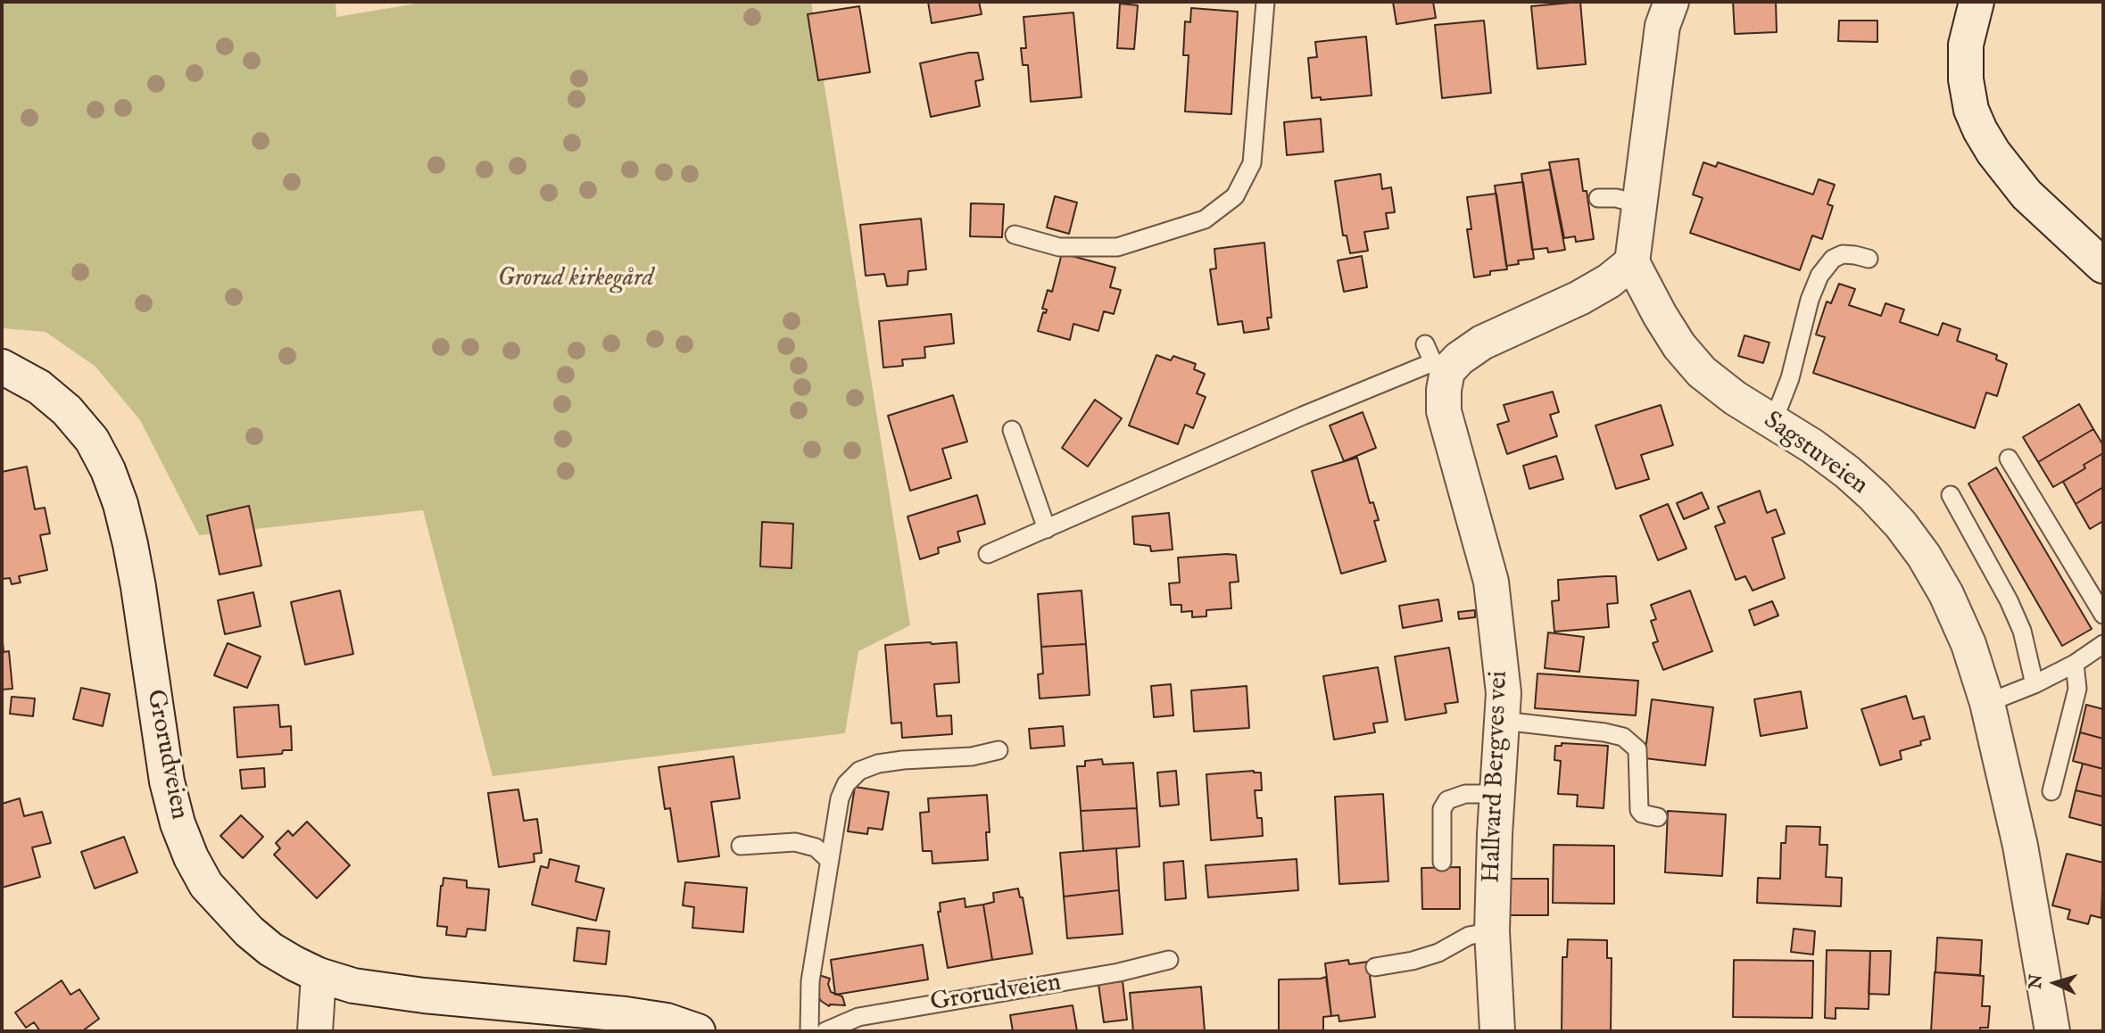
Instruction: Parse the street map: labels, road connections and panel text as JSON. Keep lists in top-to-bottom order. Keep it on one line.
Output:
{"streets":{"street":["Sagstuveien","Grorudveien","Hallvard Bergves vei"]},"parks":["Grorud kirkegård"],"north":"left"}
